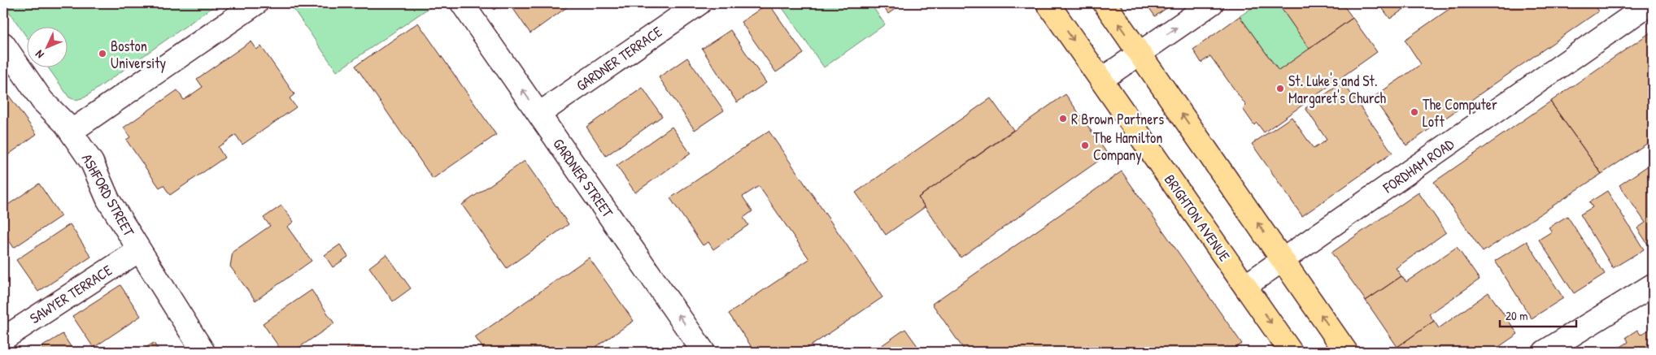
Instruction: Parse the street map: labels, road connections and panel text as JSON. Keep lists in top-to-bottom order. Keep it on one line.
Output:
{"streets":{"main road":["BRIGHTON AVENUE"],"street":["GARDNER TERRACE","FORDHAM ROAD","GARDNER STREET","ASHFORD STREET","SAWYER TERRACE"]},"crossings":[["GARDNER TERRACE","GARDNER STREET"],["FORDHAM ROAD","BRIGHTON AVENUE"],["ASHFORD STREET","SAWYER TERRACE"]],"one_way":["GARDNER STREET"],"places":["Boston University","St. Luke's and St. Margaret's Church","The Computer Loft","R Brown Partners","The Hamilton Company"],"scale_bar":"20 m","north":"bottom left"}
